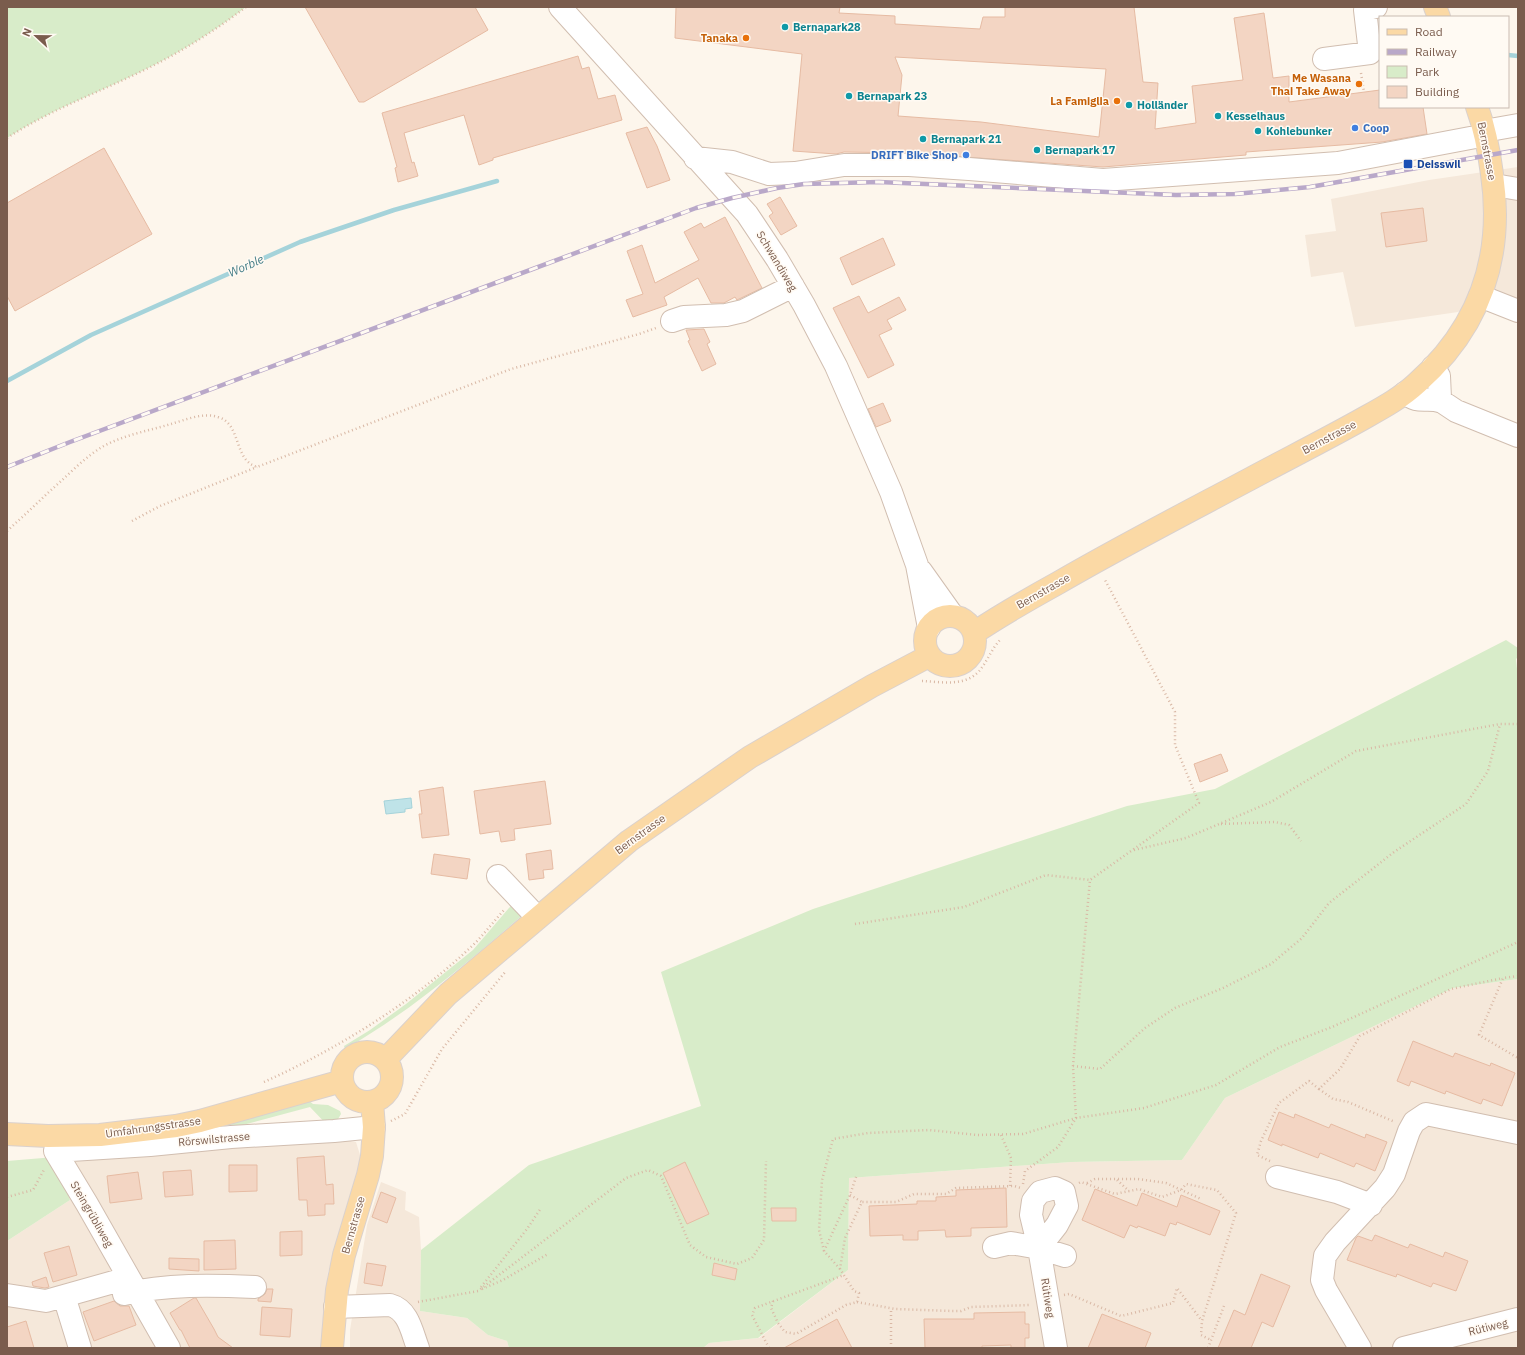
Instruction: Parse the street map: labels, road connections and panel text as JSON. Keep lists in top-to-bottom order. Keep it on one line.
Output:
{"streets":{"main road":["Bernstrasse","Umfahrungsstrasse"],"street":["Schwandiweg","Rörswilstrasse","Steingrübliweg","Rütiweg"]},"crossings":[["Bernstrasse","Schwandiweg"],["Bernstrasse","Umfahrungsstrasse"],["Bernstrasse","Rörswilstrasse"],["Rörswilstrasse","Steingrübliweg"]],"water":["Worble"],"places":{"other":["Bernapark28","Tanaka","Me Wasana Thai Take Away","Bernapark 23","La Famiglia","Holländer","Kesselhaus","Coop","Kohlebunker","Bernapark 21","Bernapark 17","DRIFT Bike Shop"],"transit":["Deisswil"]},"legend":["Road","Railway","Park","Building"],"north":"left"}
